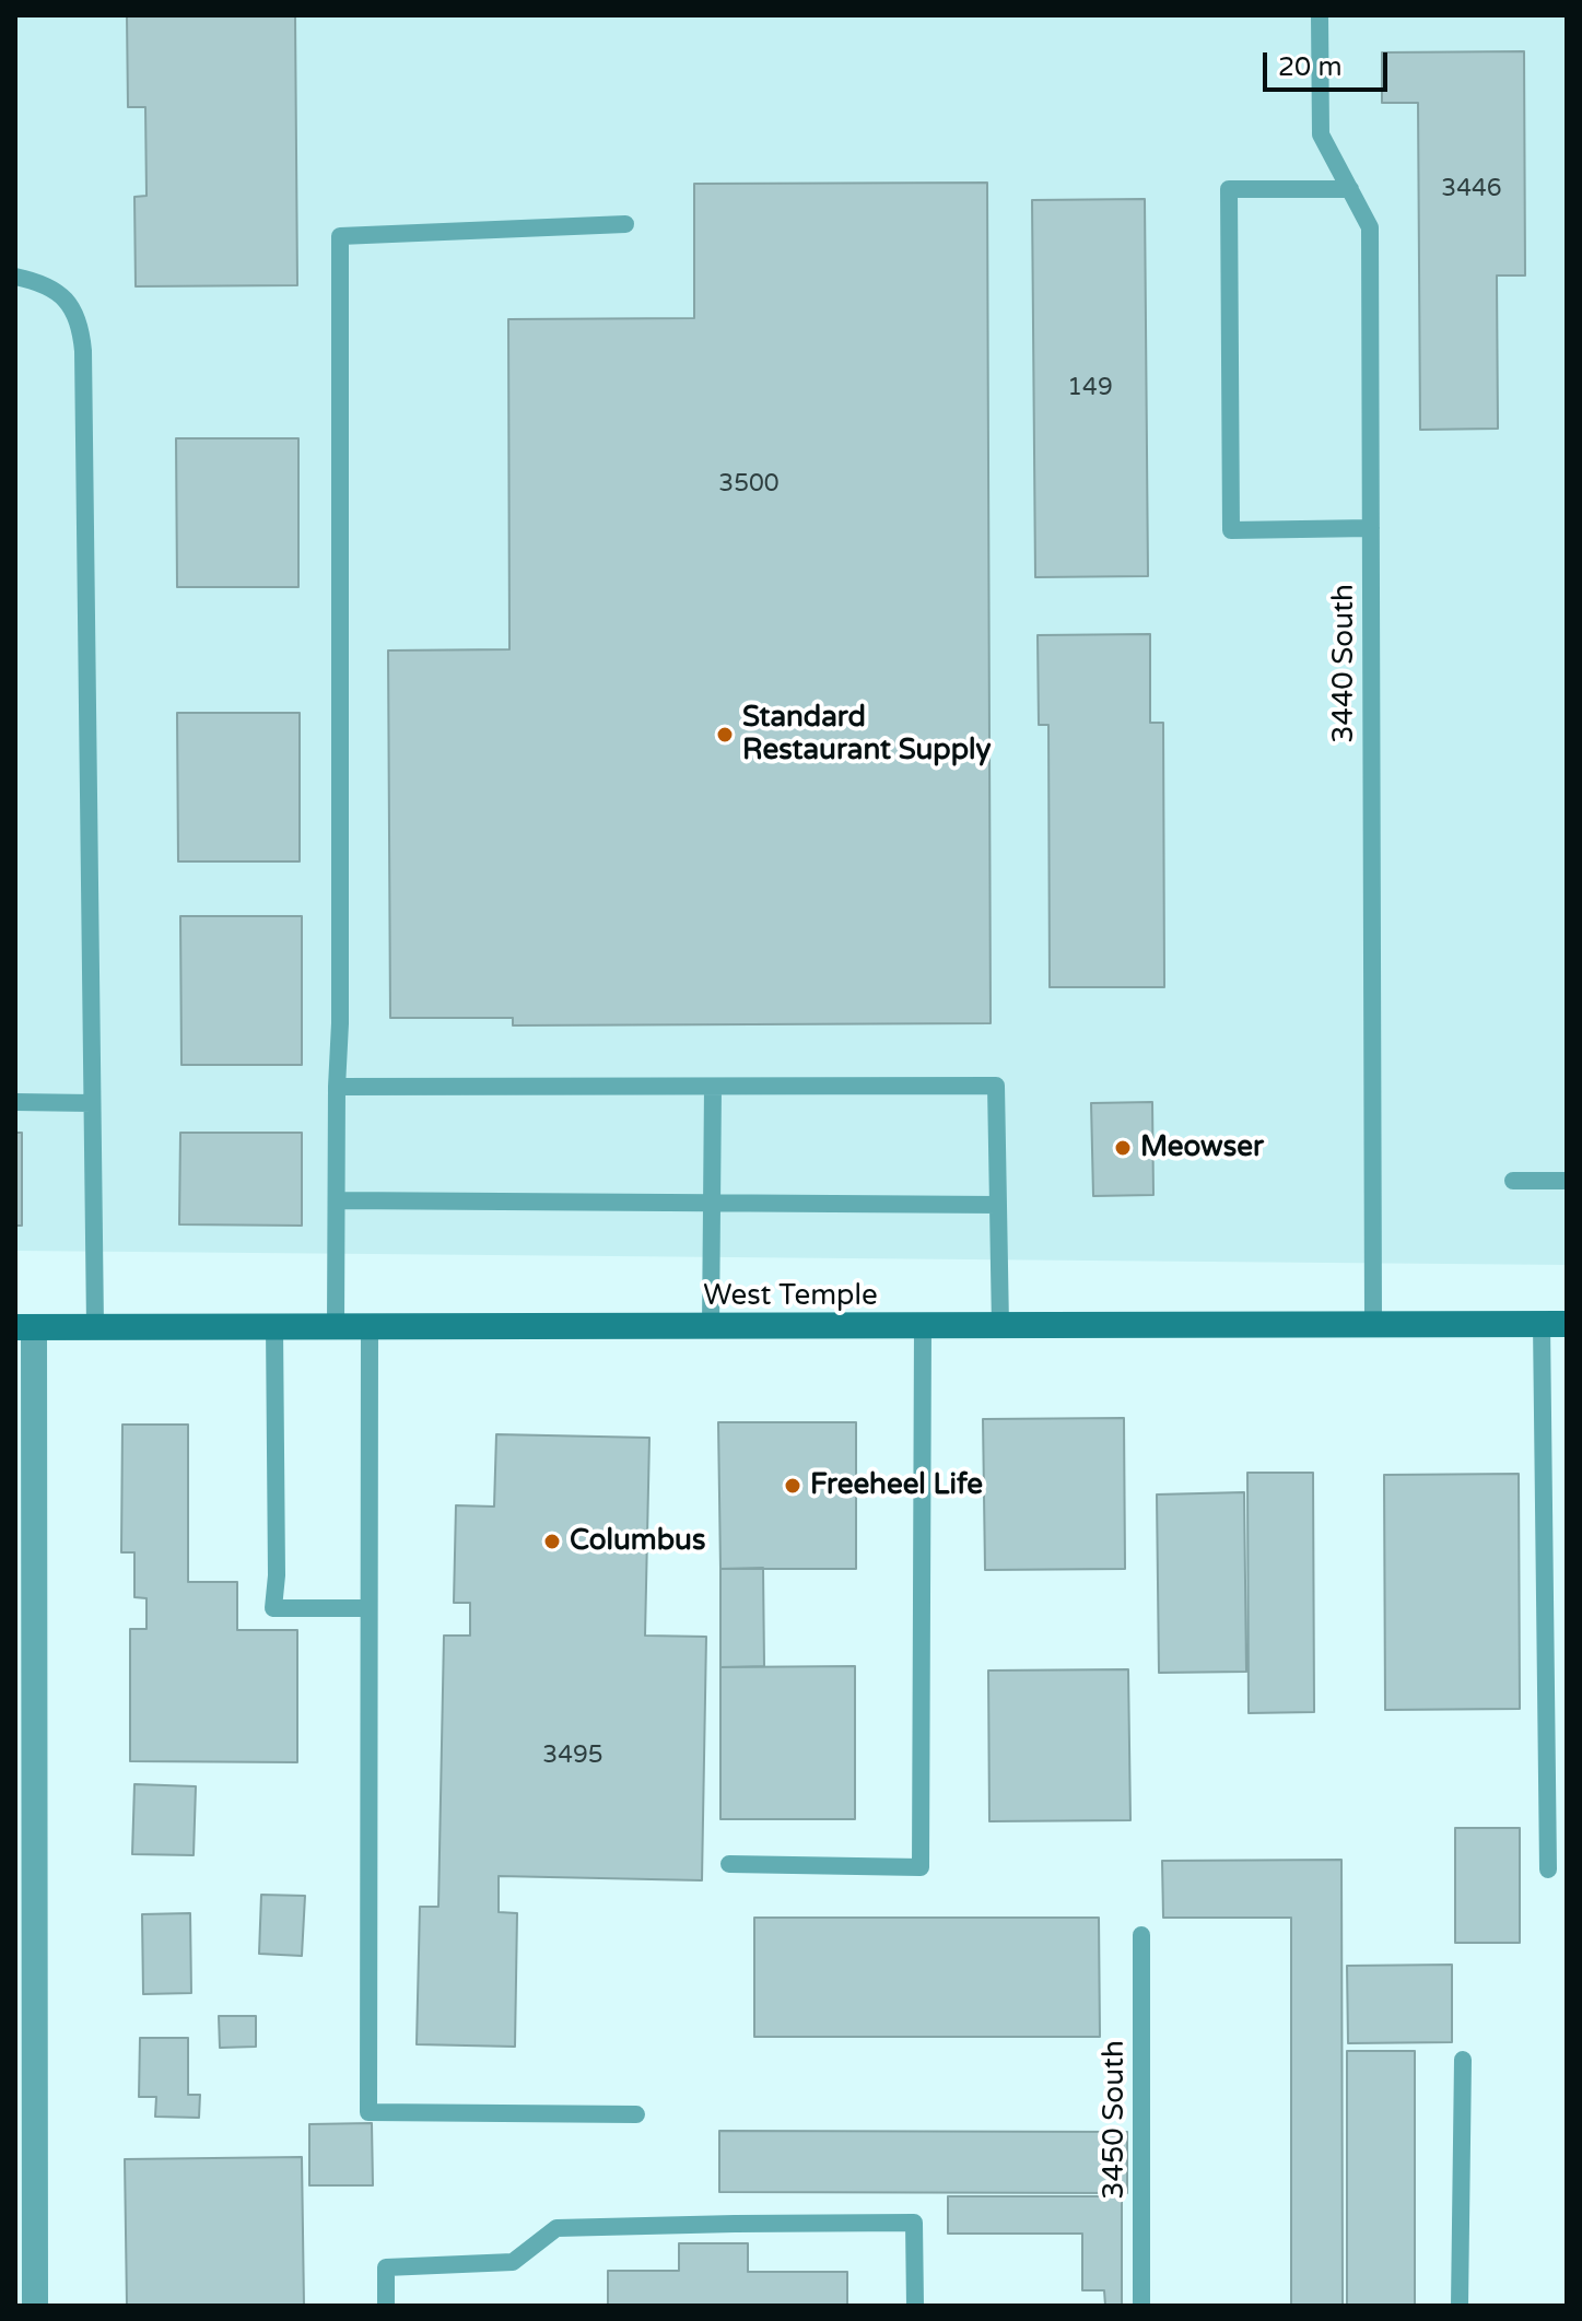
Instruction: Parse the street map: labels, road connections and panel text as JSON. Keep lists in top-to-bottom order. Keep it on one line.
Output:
{"streets":{"street":["West Temple"],"lane":["3440 South","3450 South"]},"crossings":[["3440 South","West Temple"]],"places":["Standard Restaurant Supply","Meowser","Freeheel Life","Columbus"],"house_numbers":["3446","149","3500","3495"],"scale_bar":"20 m"}
